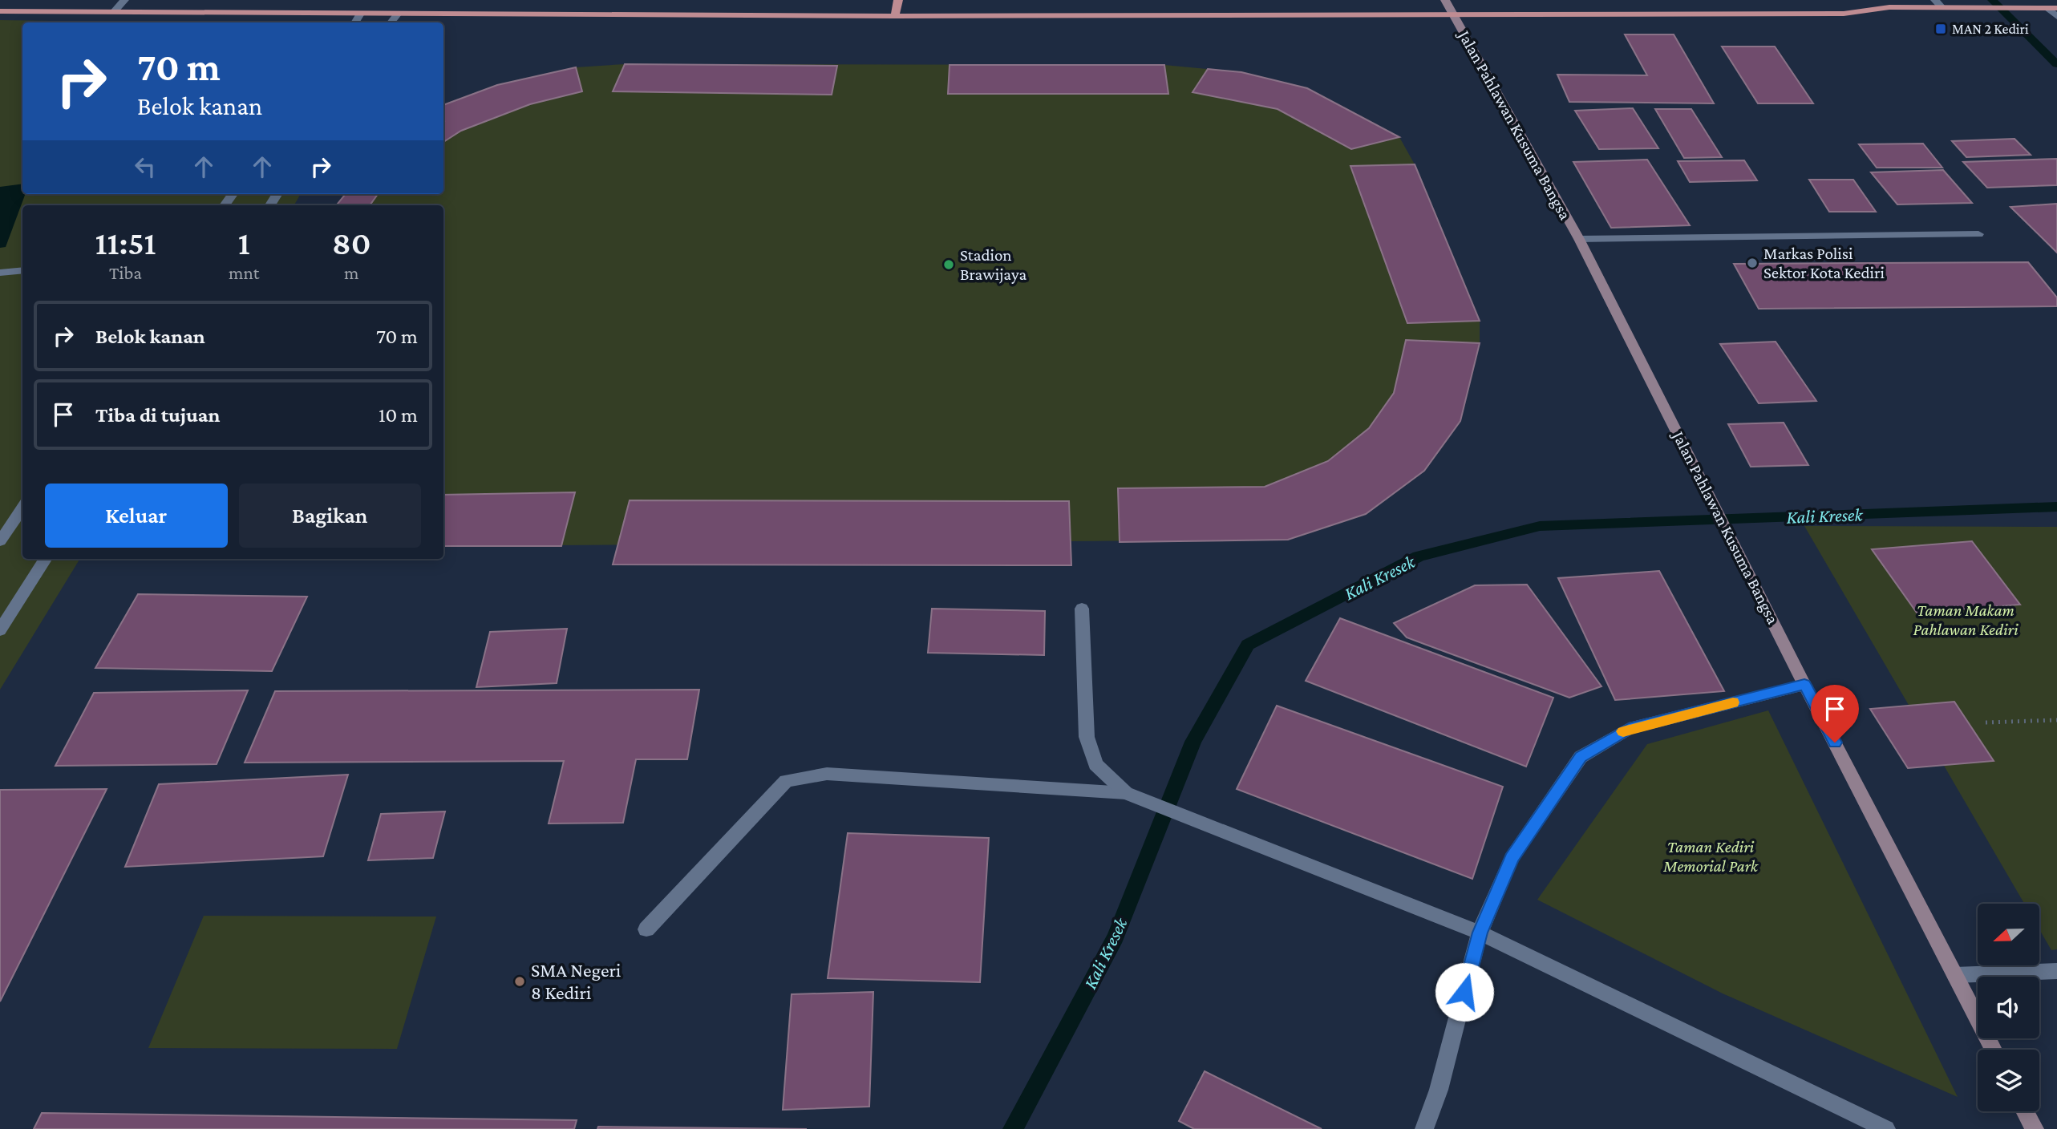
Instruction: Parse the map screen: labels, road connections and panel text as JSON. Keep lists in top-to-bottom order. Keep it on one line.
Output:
{"streets":{"main road":["Jalan Pahlawan Kusuma Bangsa"]},"water":["Kali Kresek"],"parks":["Taman Makam Pahlawan Kediri","Taman Kediri Memorial Park"],"places":{"transit":["MAN 2 Kediri"],"other":["Markas Polisi Sektor Kota Kediri","Stadion Brawijaya","SMA Negeri 8 Kediri"]},"north":"left","page":{"turn":["70 m","Belok kanan"],"eta":["11:51","Tiba","1","mnt","80","m"],"list":[{"name":"Belok kanan","value":"70 m"},{"name":"Tiba di tujuan","value":"10 m"}],"buttons":["Keluar","Bagikan"]}}
